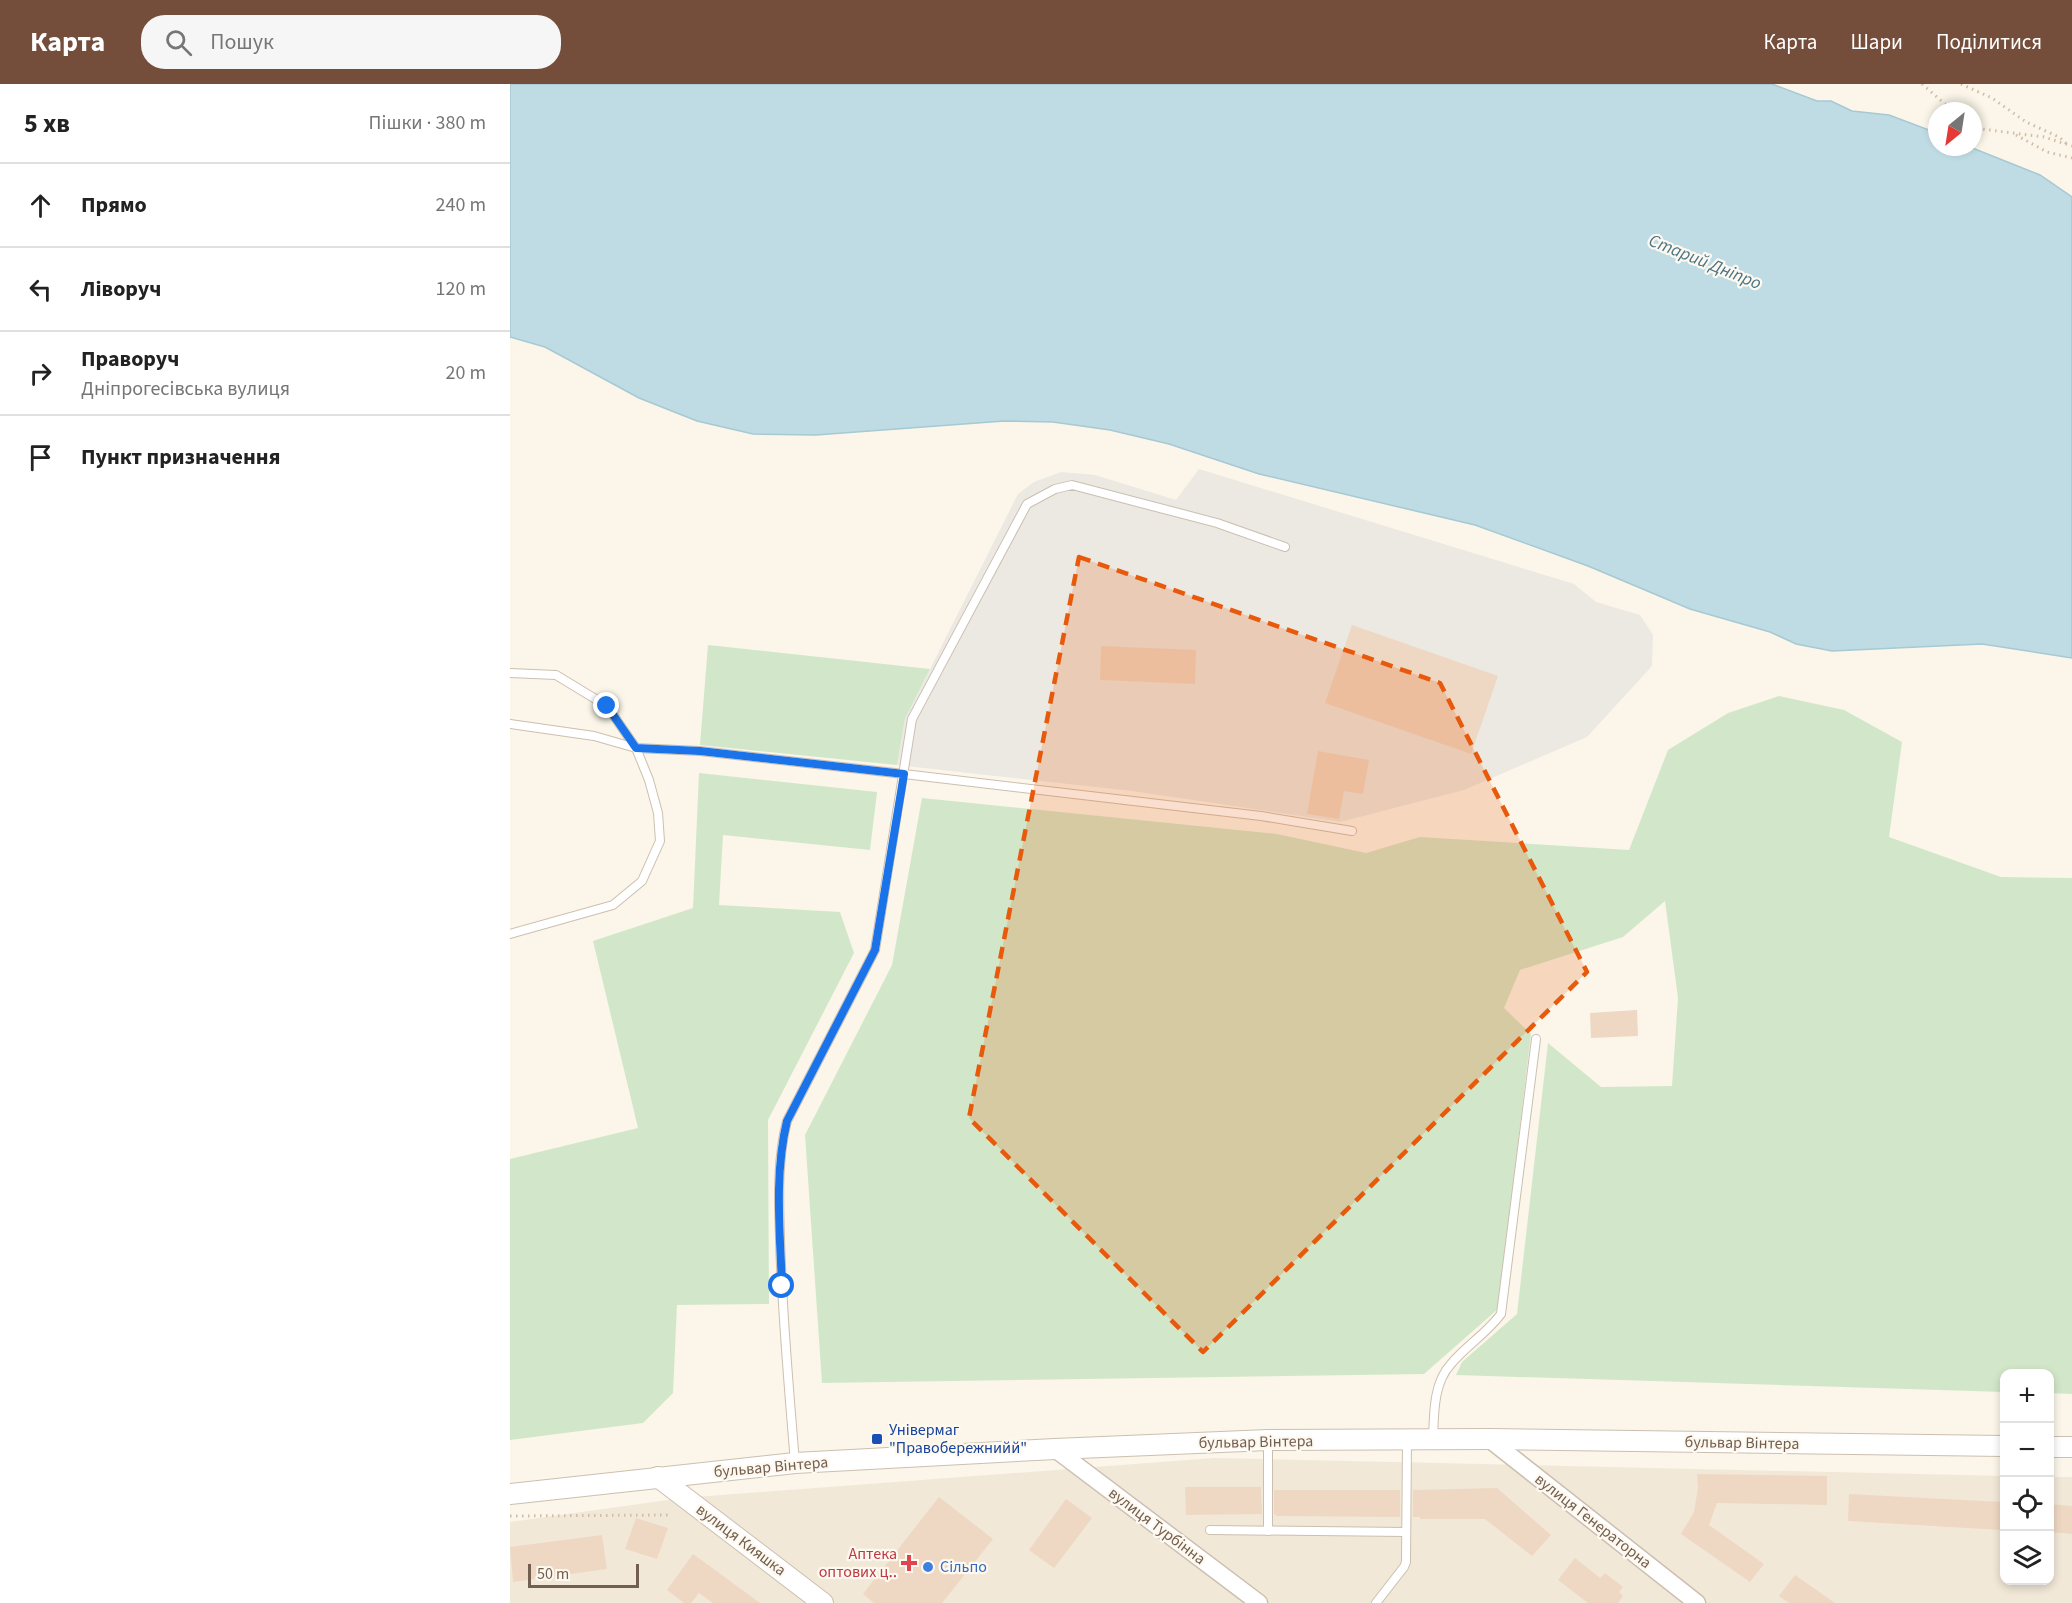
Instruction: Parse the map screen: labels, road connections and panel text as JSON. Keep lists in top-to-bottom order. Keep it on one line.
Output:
{"streets":{"street":["бульвар Вінтера","вулиця Генераторна","вулиця Турбінна","вулиця Кияшка"]},"crossings":[["бульвар Вінтера","вулиця Генераторна"],["бульвар Вінтера","вулиця Турбінна"],["бульвар Вінтера","вулиця Кияшка"]],"water":["Старий Дніпро"],"places":{"transit":["Універмаг \"Правобережнийй\""],"health":["Аптека оптових ц‥"],"other":["Сільпо"]},"scale_bar":"50 m","north":"bottom left","page":{"header":"Карта","search":"Пошук","nav":["Карта","Шари","Поділитися"],"heading":["5 хв","Пішки · 380 m"],"list":[["Прямо","240 m"],["Ліворуч","120 m"],["Праворуч","Дніпрогесівська вулиця","20 m"],"Пункт призначення"],"map_buttons":["+","−"],"scale":"50 m"}}
